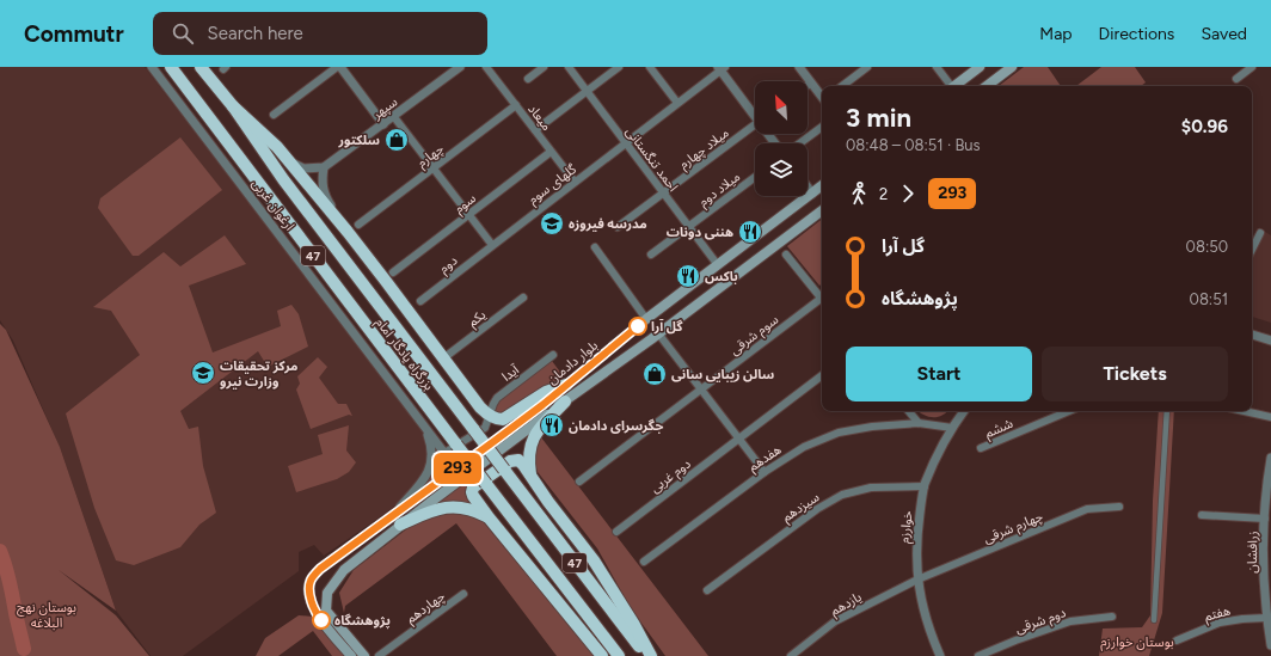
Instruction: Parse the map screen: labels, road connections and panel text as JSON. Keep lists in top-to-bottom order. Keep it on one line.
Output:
{"streets":{"highway":["47","بزرگراه یادگار امام"],"main road":["بلوار دادمان"],"street":["سپهر","میعاد","میلاد چهارم","چهارم","احمد تنگستانی","گلهای سوم","میلاد دوم","سوم","ارغوان غربی","دوم","یکم","سوم شرقی","آیدا","ششم","هفدهم","دوم غربی","سیزدهم","خوارزم","چهارم شرقی","زرافشان","یازدهم","چهاردهم","هفتم","دوم شرقی"]},"crossings":[["میعاد","چهارم"],["میعاد","گلهای سوم"],["میعاد","سوم"],["میلاد چهارم","احمد تنگستانی"],["احمد تنگستانی","گلهای سوم"],["احمد تنگستانی","میلاد دوم"],["احمد تنگستانی","بلوار دادمان"],["گلهای سوم","دوم"],["ارغوان غربی","بلوار دادمان"],["ارغوان غربی","آیدا"],["هفدهم","خوارزم"],["سیزدهم","خوارزم"],["خوارزم","چهارم شرقی"],["خوارزم","یازدهم"],["چهارم شرقی","یازدهم"],["زرافشان","هفتم"]],"parks":["بوستان نهج البلاغه","بوستان خوارزم"],"places":{"shop":["سلکتور","سالن زیبایی سانی"],"school or university":["مدرسه فیروزه","مرکز تحقیقات وزارت نیرو"],"restaurant":["هننی دونات","باکس","جگرسرای دادمان"],"other":["گل آرا","پژوهشگاه"]},"lines":["bus line 293"],"north":"top left","page":{"header":"Commutr","search":"Search here","nav":["Map","Directions","Saved"],"on_map":"293","heading":["3 min","08:48 – 08:51 · Bus","$0.96"],"legs":["2","293"],"list":[{"name":"گل آرا","value":"08:50"},{"name":"پژوهشگاه","value":"08:51"}],"buttons":["Start","Tickets"]}}
